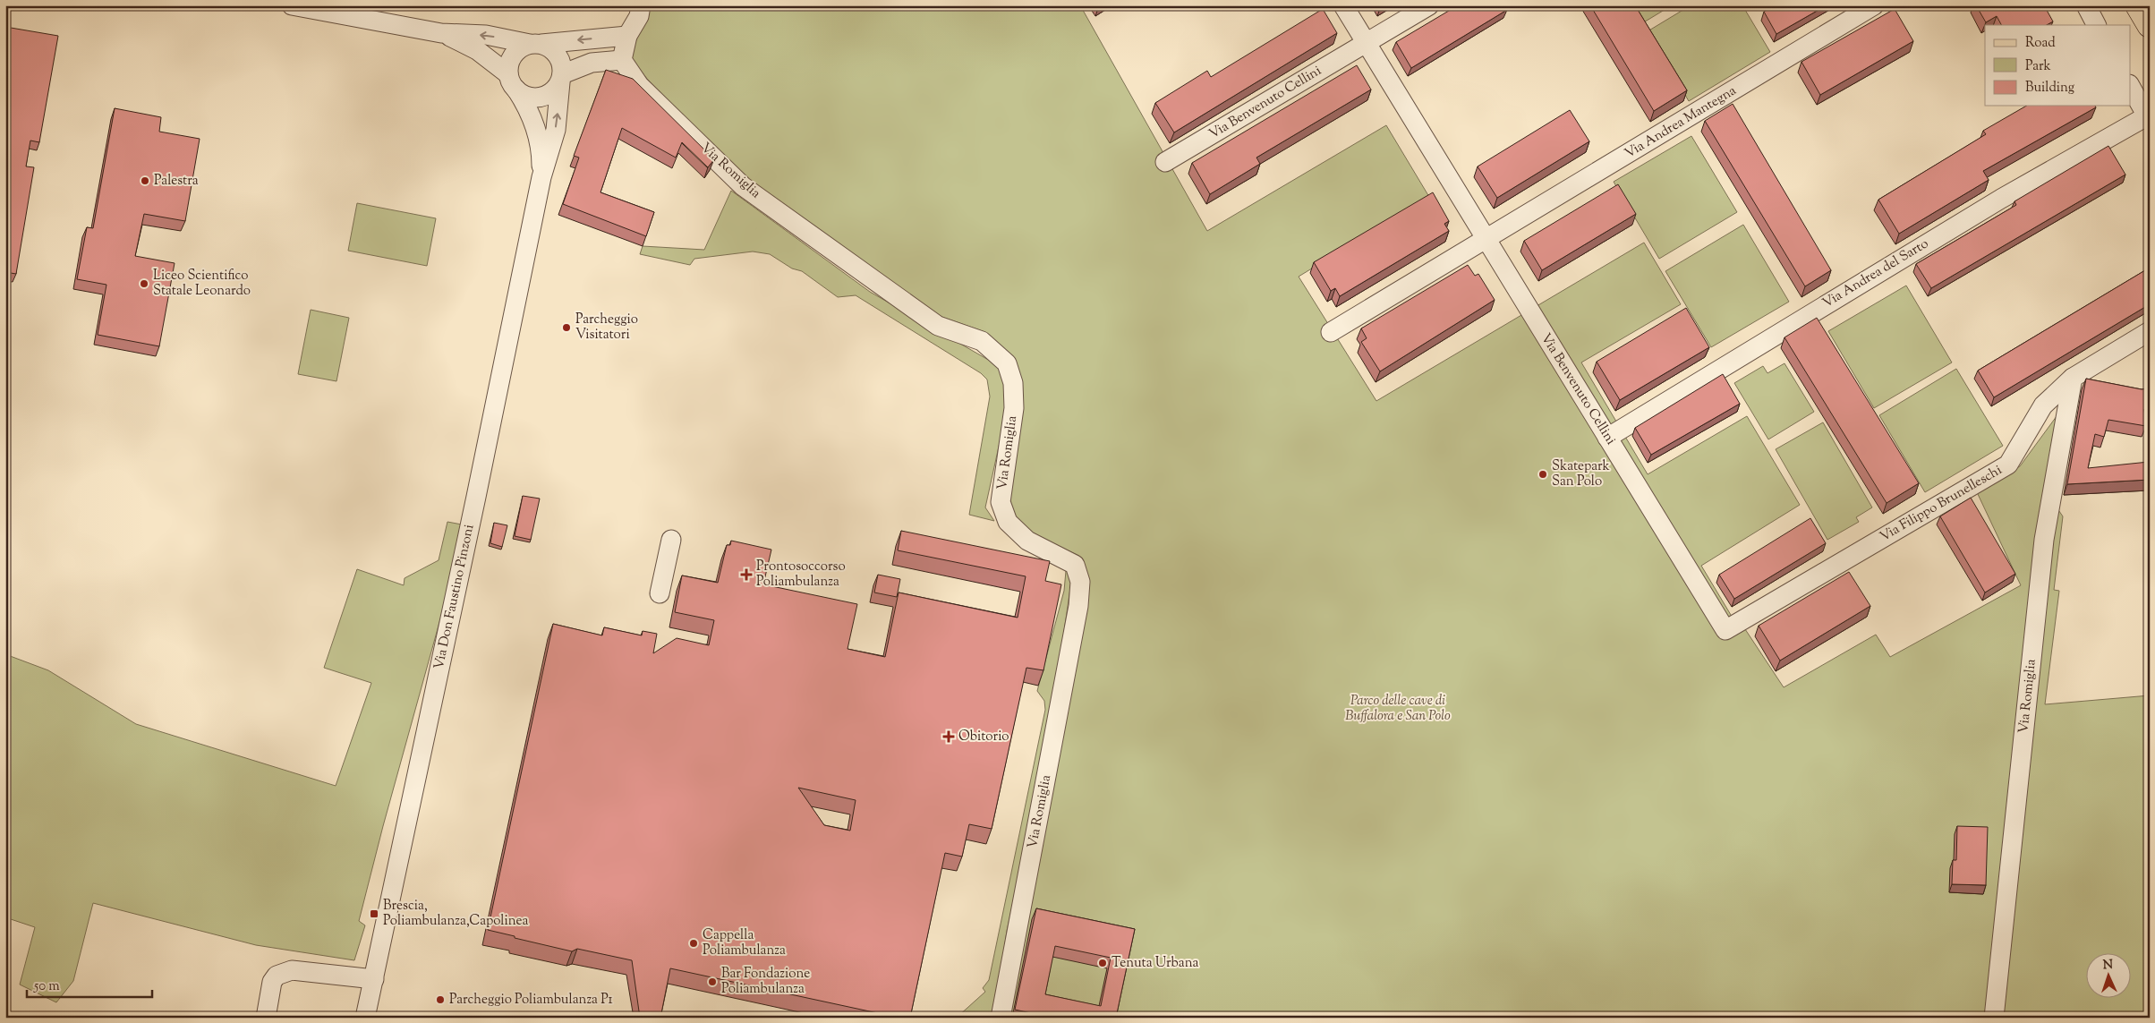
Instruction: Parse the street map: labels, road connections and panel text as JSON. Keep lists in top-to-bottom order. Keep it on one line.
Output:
{"streets":{"street":["Via Benvenuto Cellini","Via Andrea Mantegna","Via Romiglia","Via Andrea del Sarto","Via Filippo Brunelleschi","Via Don Faustino Pinzoni"]},"crossings":[["Via Benvenuto Cellini","Via Andrea Mantegna"],["Via Benvenuto Cellini","Via Andrea del Sarto"],["Via Benvenuto Cellini","Via Filippo Brunelleschi"],["Via Romiglia","Via Filippo Brunelleschi"]],"parks":["Parco delle cave di Buffalora e San Polo"],"places":{"other":["Palestra","Liceo Scientifico Statale Leonardo","Parcheggio Visitatori","Skatepark San Polo","Cappella Poliambulanza","Tenuta Urbana","Bar Fondazione Poliambulanza","Parcheggio Poliambulanza P1"],"health":["Prontosoccorso Poliambulanza","Obitorio"],"transit":["Brescia, Poliambulanza,Capolinea"]},"legend":["Road","Park","Building"],"scale_bar":"50 m","north":"top"}
